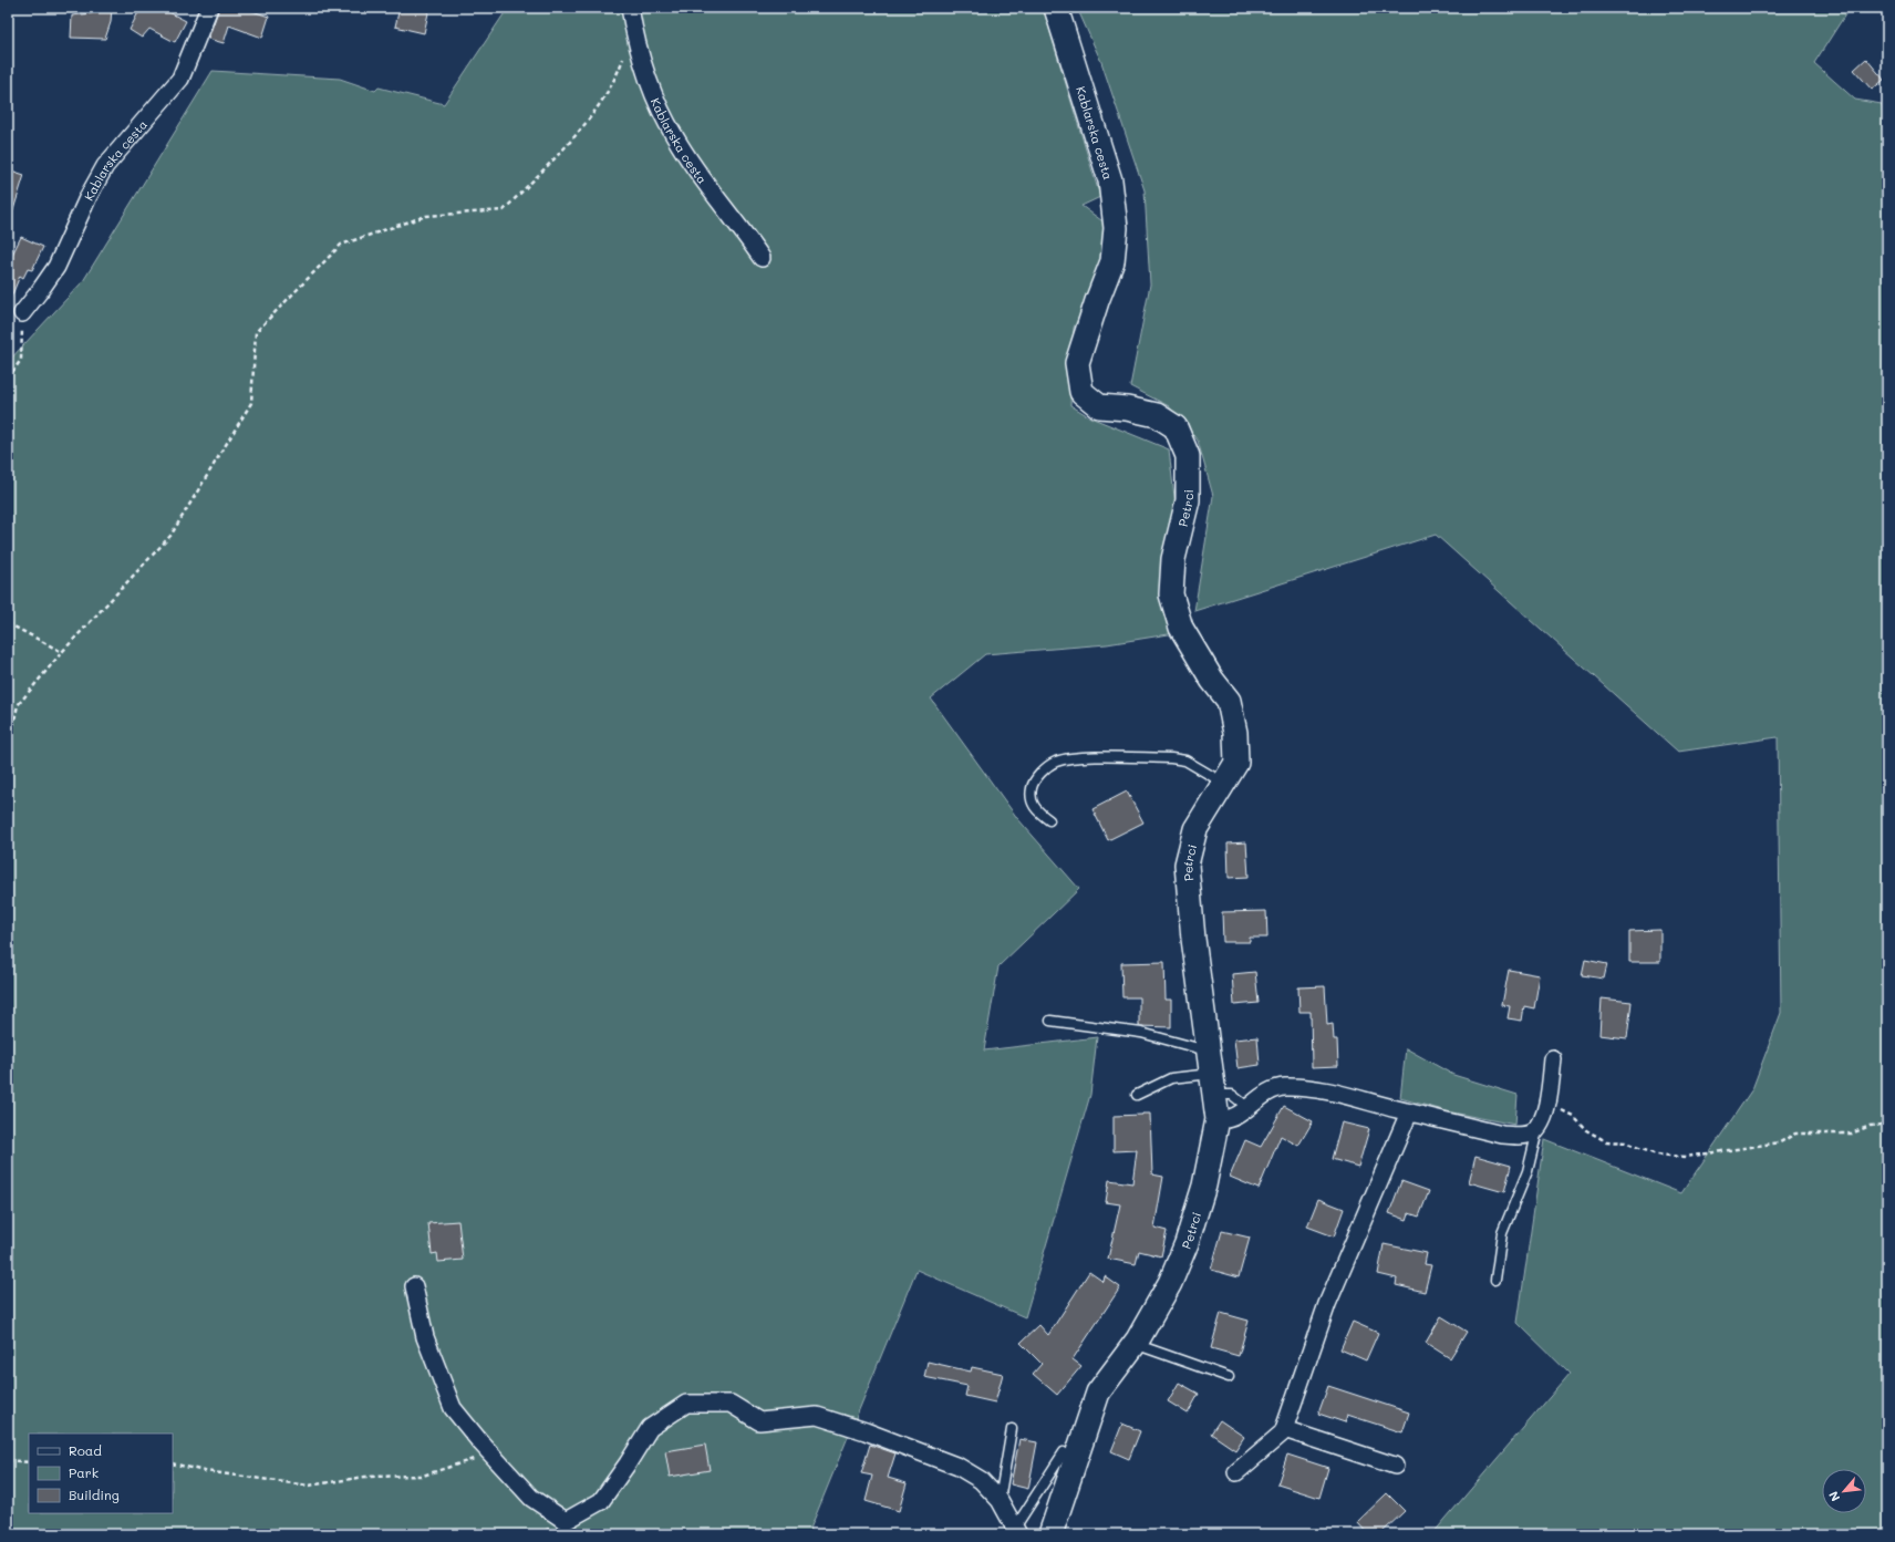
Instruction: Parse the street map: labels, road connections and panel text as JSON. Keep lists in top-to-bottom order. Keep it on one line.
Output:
{"streets":{"street":["Kablarska cesta","Petrci"]},"crossings":[["Kablarska cesta","Petrci"]],"legend":["Road","Park","Building"],"north":"bottom left"}
